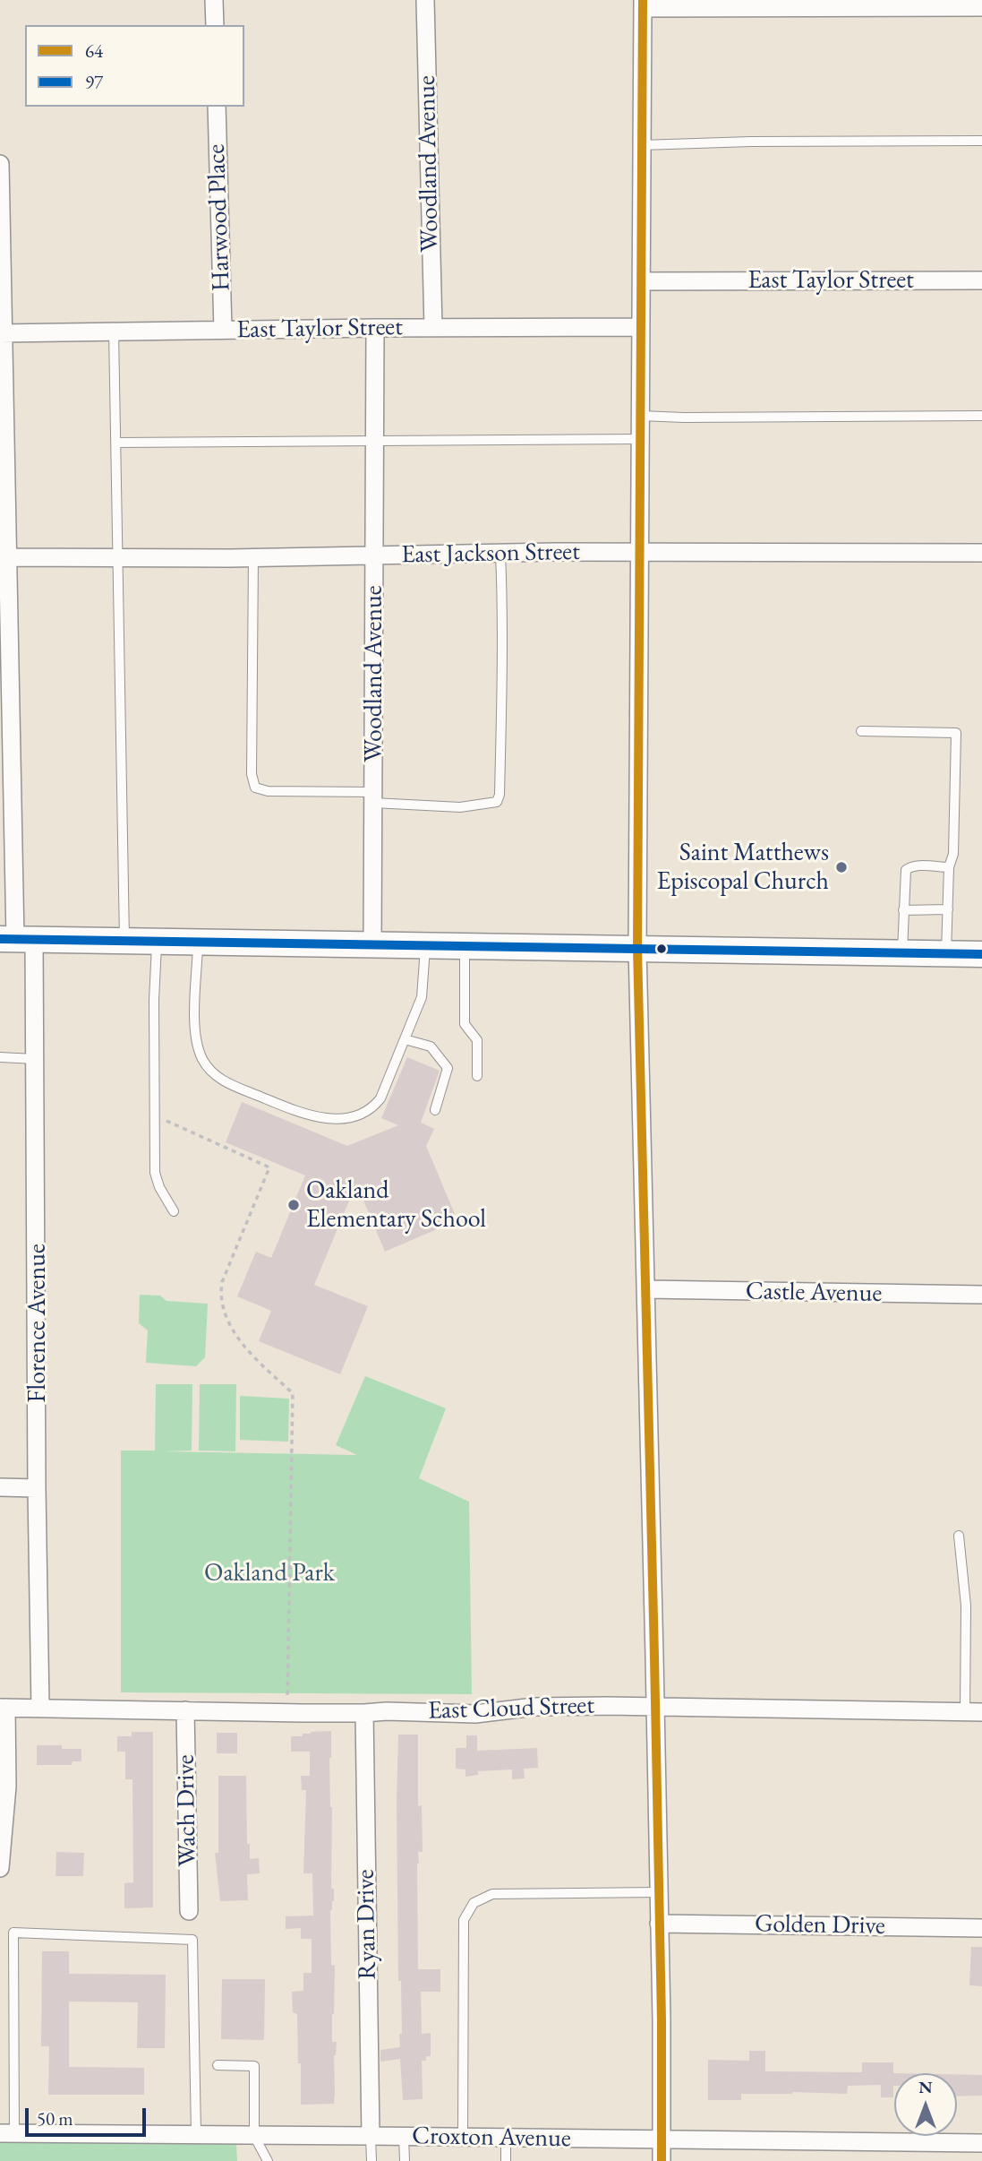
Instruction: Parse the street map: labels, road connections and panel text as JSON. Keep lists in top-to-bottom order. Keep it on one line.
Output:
{"streets":{"street":["Woodland Avenue","Harwood Place","East Taylor Street","East Jackson Street","Castle Avenue","Florence Avenue","East Cloud Street","Wach Drive","Ryan Drive","Golden Drive","Croxton Avenue"]},"crossings":[["Woodland Avenue","East Taylor Street"],["Woodland Avenue","East Jackson Street"],["Harwood Place","East Taylor Street"],["East Taylor Street","Florence Avenue"],["East Jackson Street","Florence Avenue"],["Florence Avenue","East Cloud Street"],["East Cloud Street","Wach Drive"],["East Cloud Street","Ryan Drive"],["Ryan Drive","Croxton Avenue"]],"parks":["Oakland Park"],"places":["Saint Matthews Episcopal Church","Oakland Elementary School"],"lines":["transit line 64","transit line 97"],"legend":["64","97"],"scale_bar":"50 m","north":"top"}
